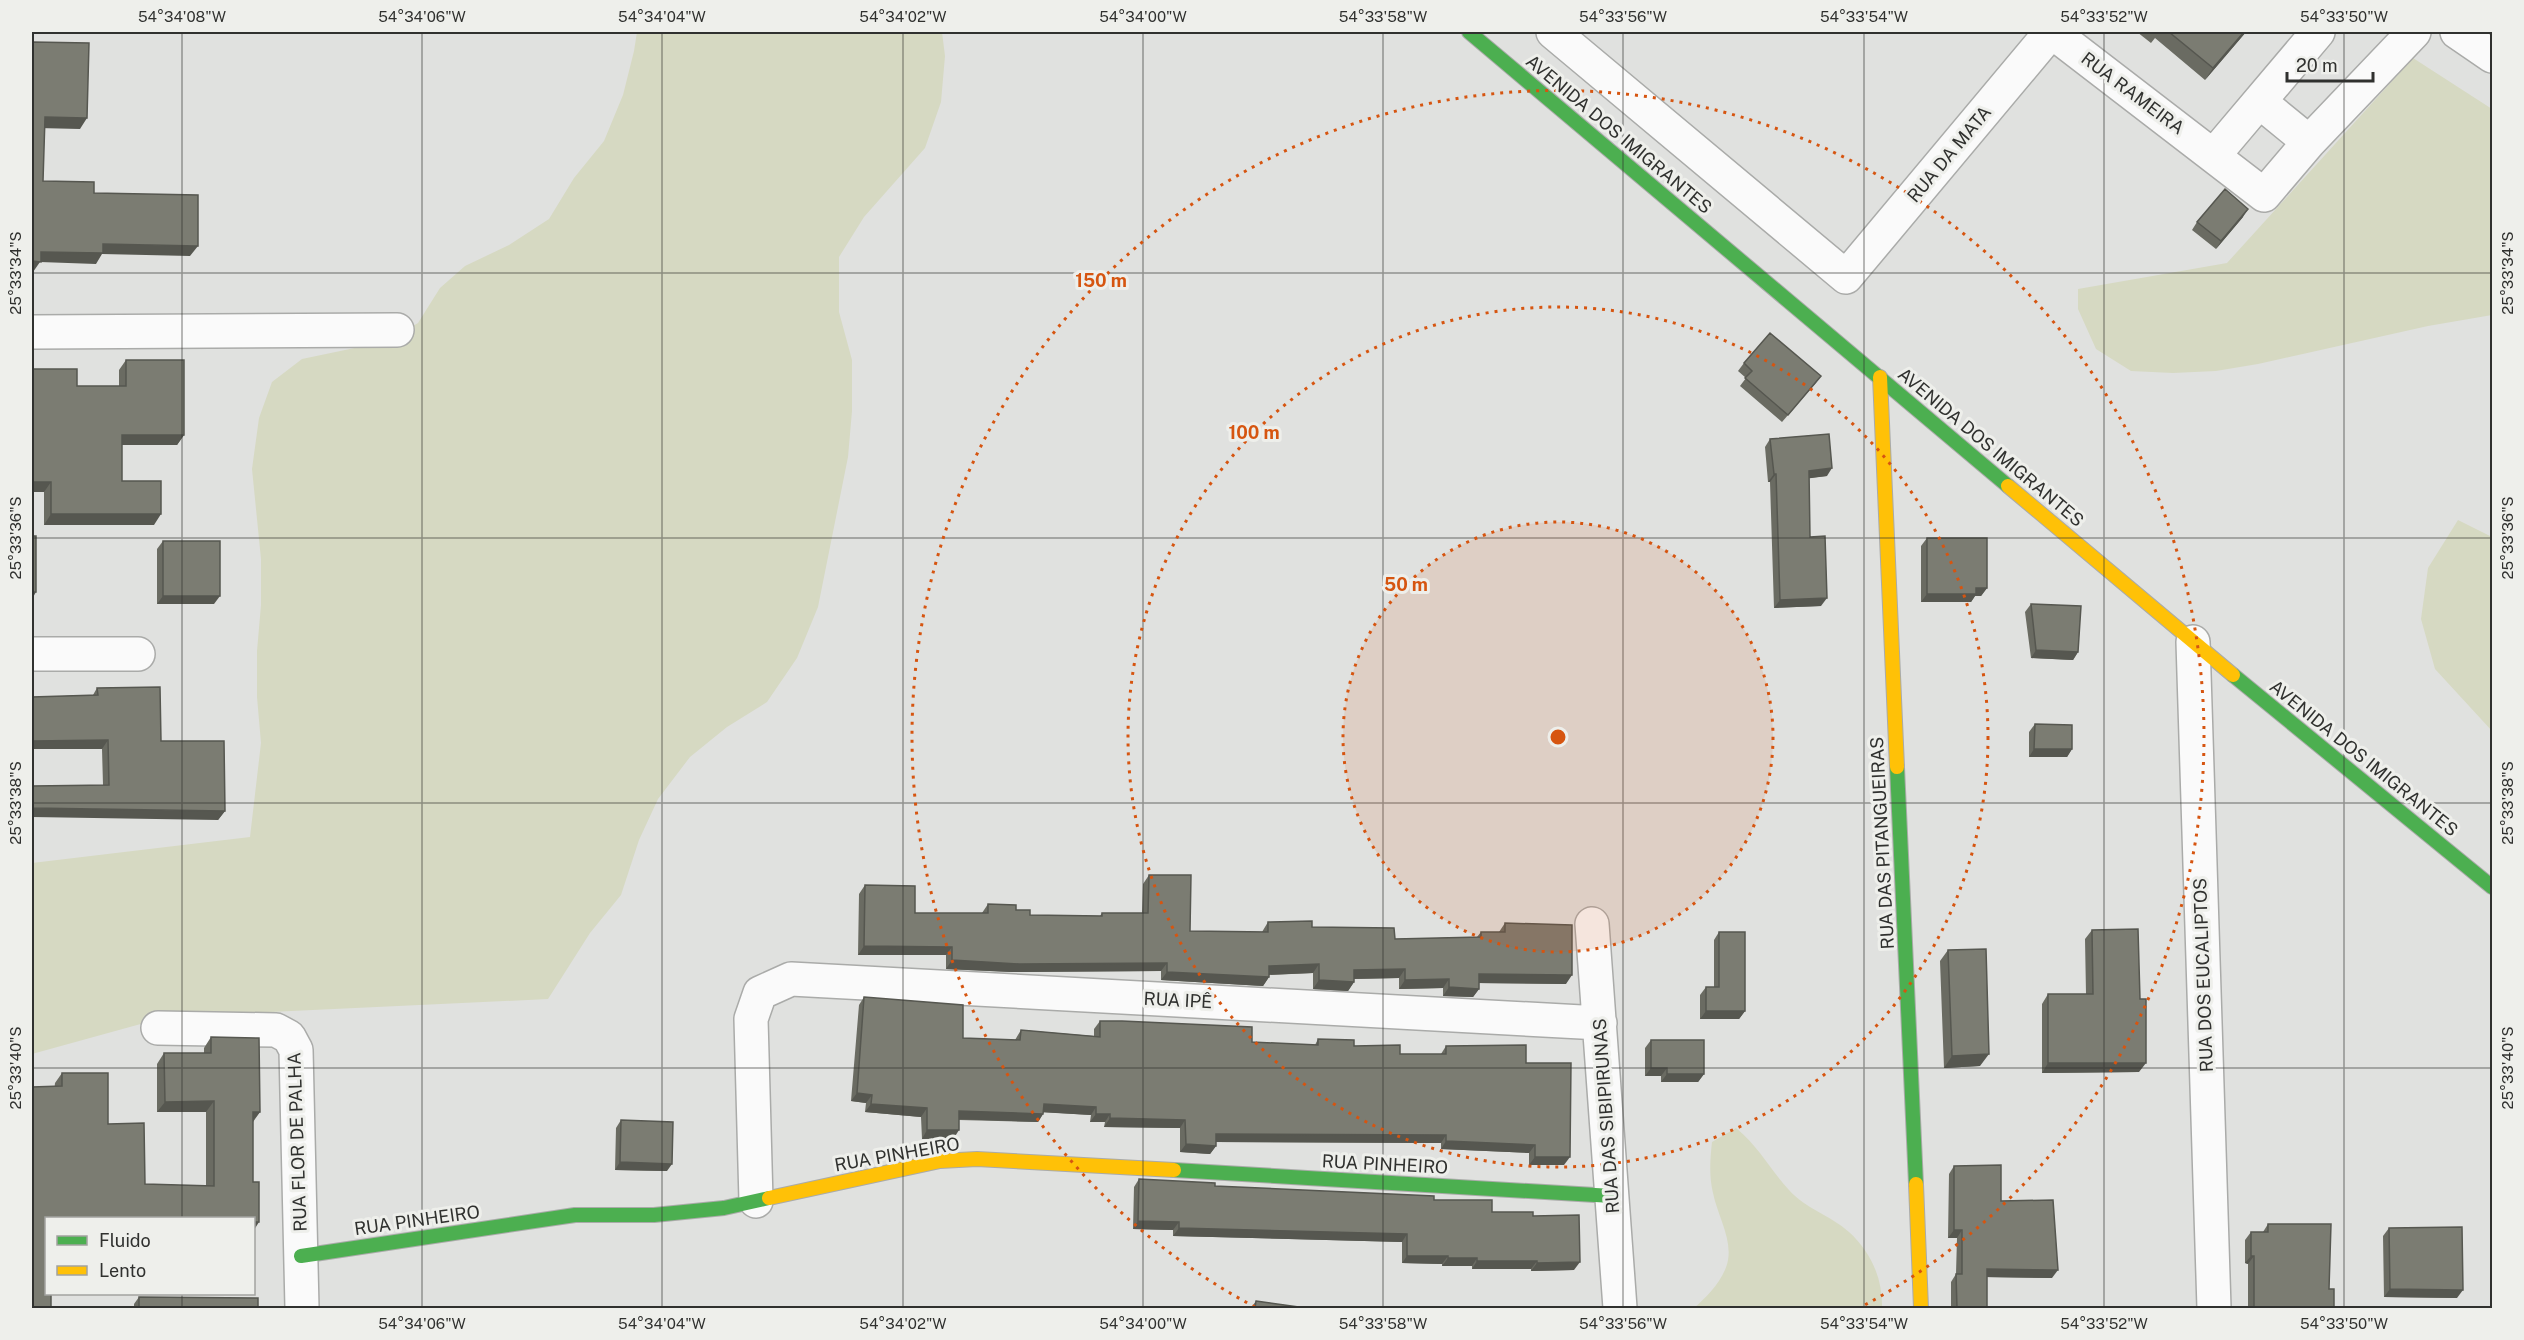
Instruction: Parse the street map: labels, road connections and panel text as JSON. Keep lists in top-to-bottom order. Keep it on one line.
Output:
{"streets":{"street":["RUA RAMEIRA","AVENIDA DOS IMIGRANTES","RUA DA MATA","RUA DAS PITANGUEIRAS","RUA DOS EUCALIPTOS","RUA IPÊ","RUA DAS SIBIPIRUNAS","RUA FLOR DE PALHA","RUA PINHEIRO"]},"crossings":[["RUA RAMEIRA","RUA DA MATA"],["AVENIDA DOS IMIGRANTES","RUA DAS PITANGUEIRAS"],["AVENIDA DOS IMIGRANTES","RUA DOS EUCALIPTOS"],["RUA IPÊ","RUA DAS SIBIPIRUNAS"],["RUA IPÊ","RUA PINHEIRO"],["RUA DAS SIBIPIRUNAS","RUA PINHEIRO"],["RUA FLOR DE PALHA","RUA PINHEIRO"]],"legend":["Fluido","Lento"],"scale_bar":"20 m","coordinates":["54°34'08\"W","54°34'06\"W","54°34'04\"W","54°34'02\"W","54°34'00\"W","54°33'58\"W","54°33'56\"W","54°33'54\"W","54°33'52\"W","54°33'50\"W","25°33'34\"S","25°33'36\"S","25°33'38\"S","25°33'40\"S"],"rings":["150 m","100 m","50 m"]}
